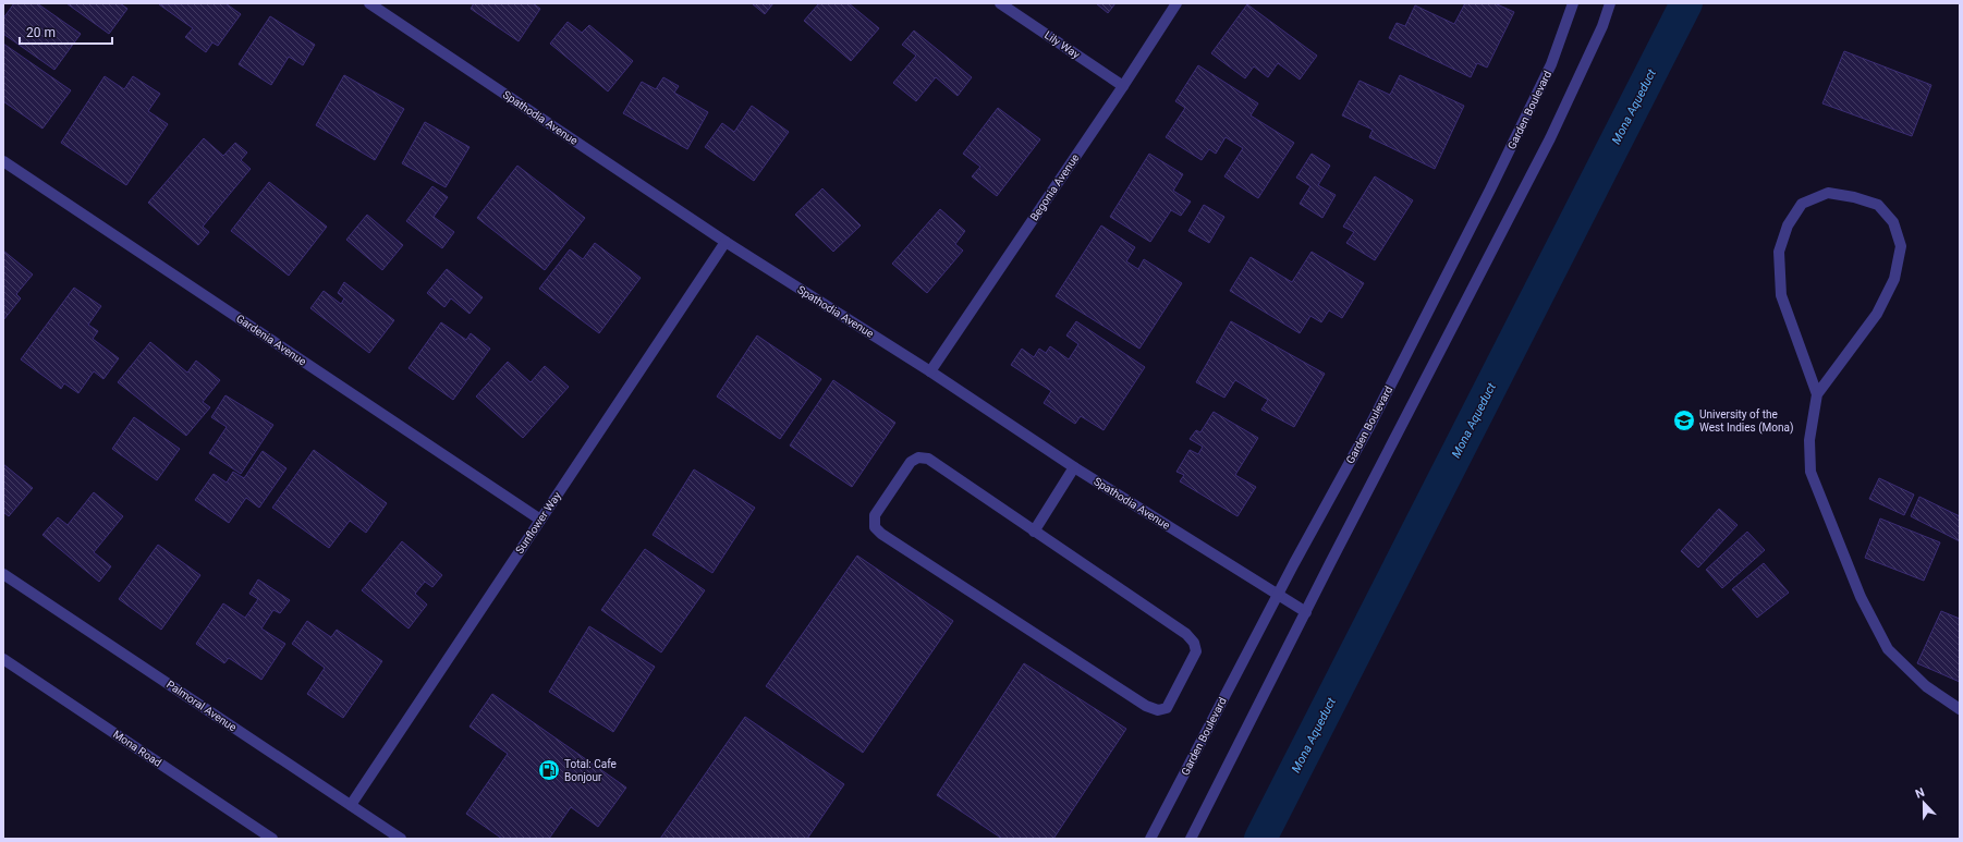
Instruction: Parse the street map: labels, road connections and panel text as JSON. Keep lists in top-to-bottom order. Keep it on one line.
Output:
{"streets":{"street":["Lily Way","Garden Boulevard","Spathodia Avenue","Begonia Avenue","Gardenia Avenue","Sunflower Way","Palmoral Avenue","Mona Road"]},"crossings":[["Lily Way","Begonia Avenue"],["Garden Boulevard","Spathodia Avenue"],["Spathodia Avenue","Begonia Avenue"],["Spathodia Avenue","Sunflower Way"],["Gardenia Avenue","Sunflower Way"],["Sunflower Way","Palmoral Avenue"]],"water":["Mona Aqueduct"],"places":{"school or university":["University of the West Indies (Mona)"],"fuel station":["Total: Cafe Bonjour"]},"scale_bar":"20 m","north":"top"}
